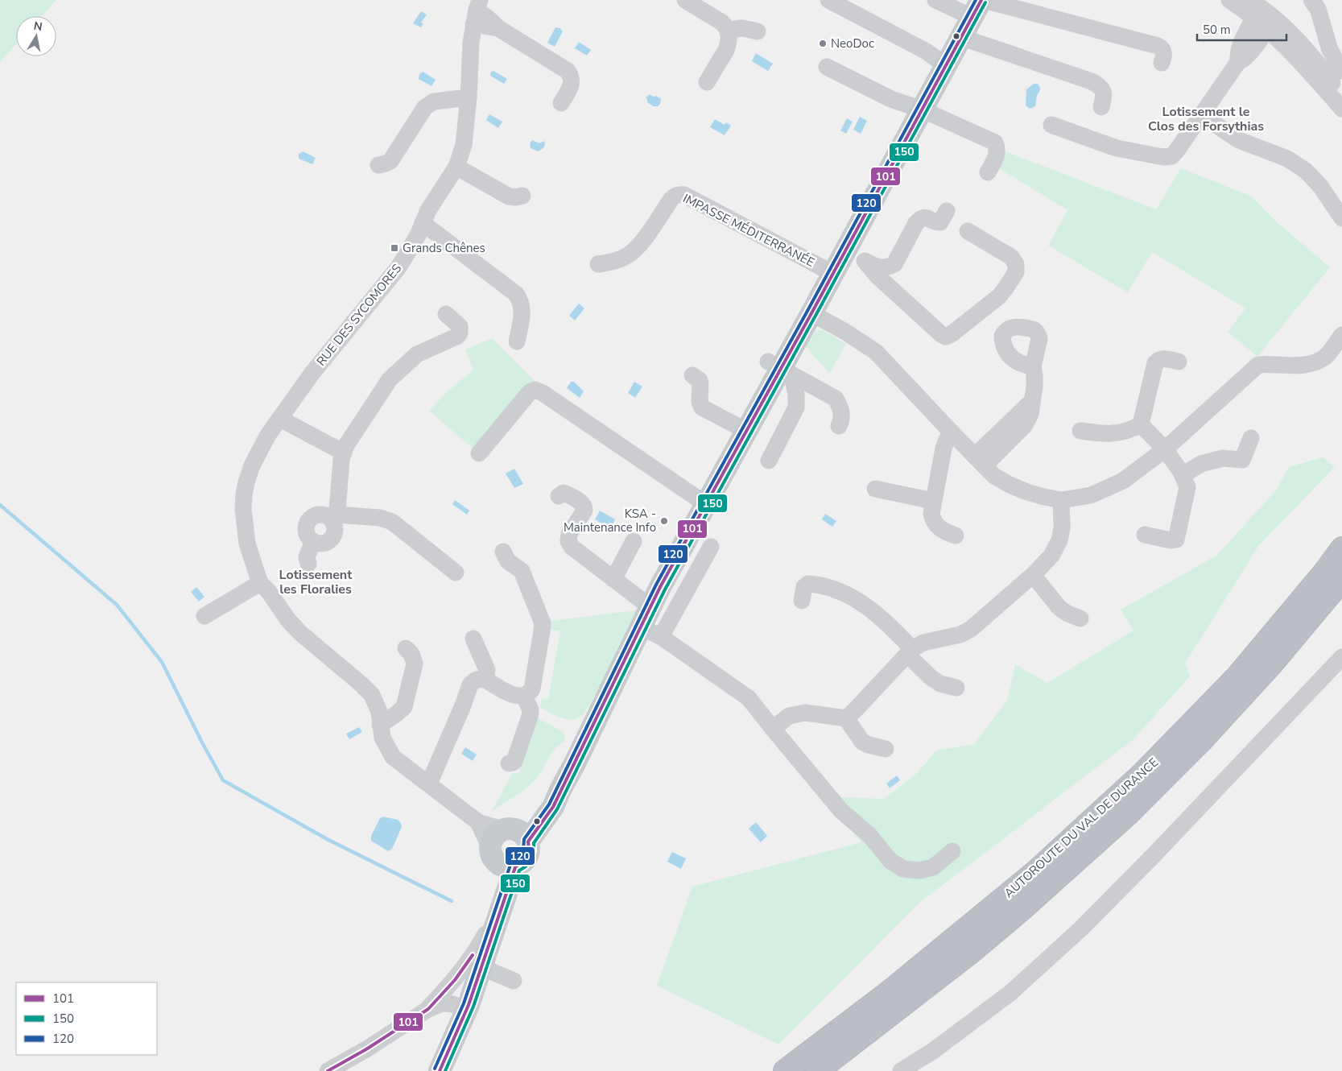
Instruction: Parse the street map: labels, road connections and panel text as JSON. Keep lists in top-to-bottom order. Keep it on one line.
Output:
{"streets":{"highway":["AUTOROUTE DU VAL DE DURANCE"],"street":["IMPASSE MÉDITERRANÉE","RUE DES SYCOMORES"]},"districts":["Lotissement le Clos des Forsythias","Lotissement les Floralies"],"places":{"other":["NeoDoc","KSA - Maintenance Info"],"transit":["Grands Chênes"]},"lines":["transit line 101","transit line 120","transit line 150"],"legend":["101","150","120"],"scale_bar":"50 m","north":"top"}
